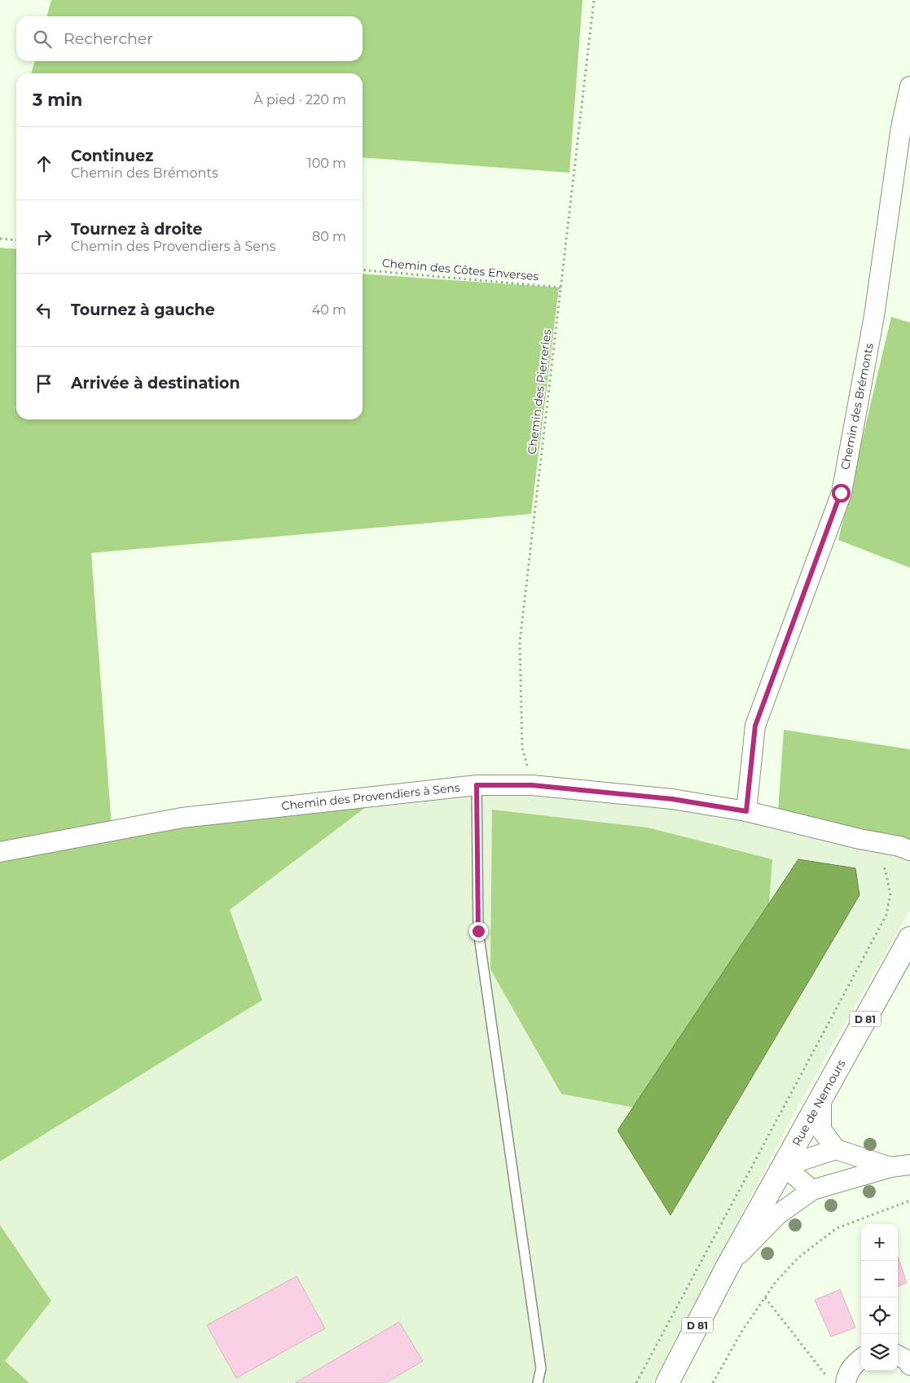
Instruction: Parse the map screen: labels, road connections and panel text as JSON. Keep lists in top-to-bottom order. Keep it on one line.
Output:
{"streets":{"main road":["D 81","Rue de Nemours"],"street":["Chemin des Brémonts","Chemin des Provendiers à Sens"],"path":["Chemin des Côtes Enverses","Chemin des Pierreries"]},"crossings":[["Chemin des Côtes Enverses","Chemin des Pierreries"],["Chemin des Pierreries","Chemin des Provendiers à Sens"],["Chemin des Brémonts","Chemin des Provendiers à Sens"],["D 81","Rue de Nemours"]],"page":{"search":"Rechercher","heading":["3 min","À pied · 220 m"],"list":[["Continuez","Chemin des Brémonts","100 m"],["Tournez à droite","Chemin des Provendiers à Sens","80 m"],["Tournez à gauche","40 m"],"Arrivée à destination"],"map_buttons":["+","−"]}}
